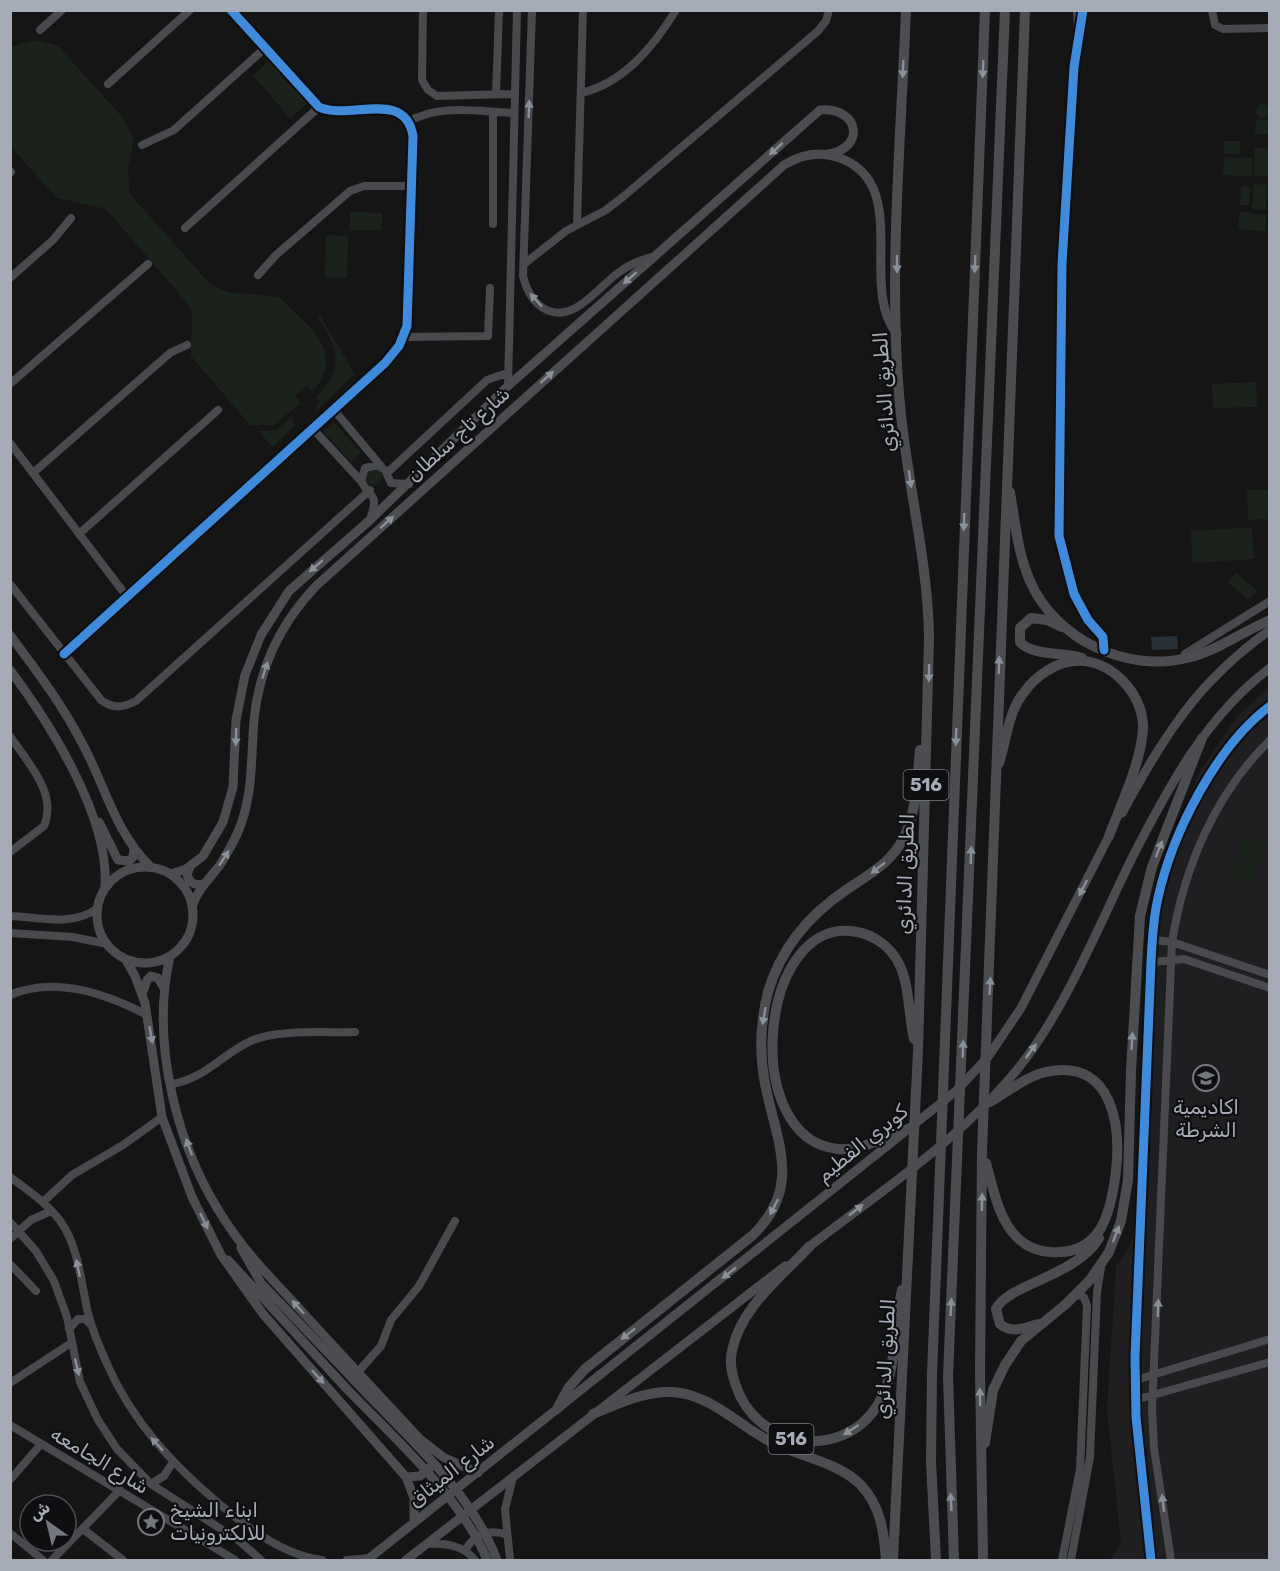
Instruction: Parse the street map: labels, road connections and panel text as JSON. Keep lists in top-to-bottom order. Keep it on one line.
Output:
{"streets":{"highway":["الطريق الدائري","516"],"main road":["شارع تاج سلطان","كوبري الفطيم","شارع الميثاق"],"street":["شارع الجامعه"]},"crossings":[["الطريق الدائري","516"],["516","كوبري الفطيم"],["516","شارع الميثاق"],["كوبري الفطيم","شارع الميثاق"]],"places":{"school or university":["اكاديمية الشرطة"],"place":["ابناء الشيخ للالكترونيات"]},"north":"top left"}
